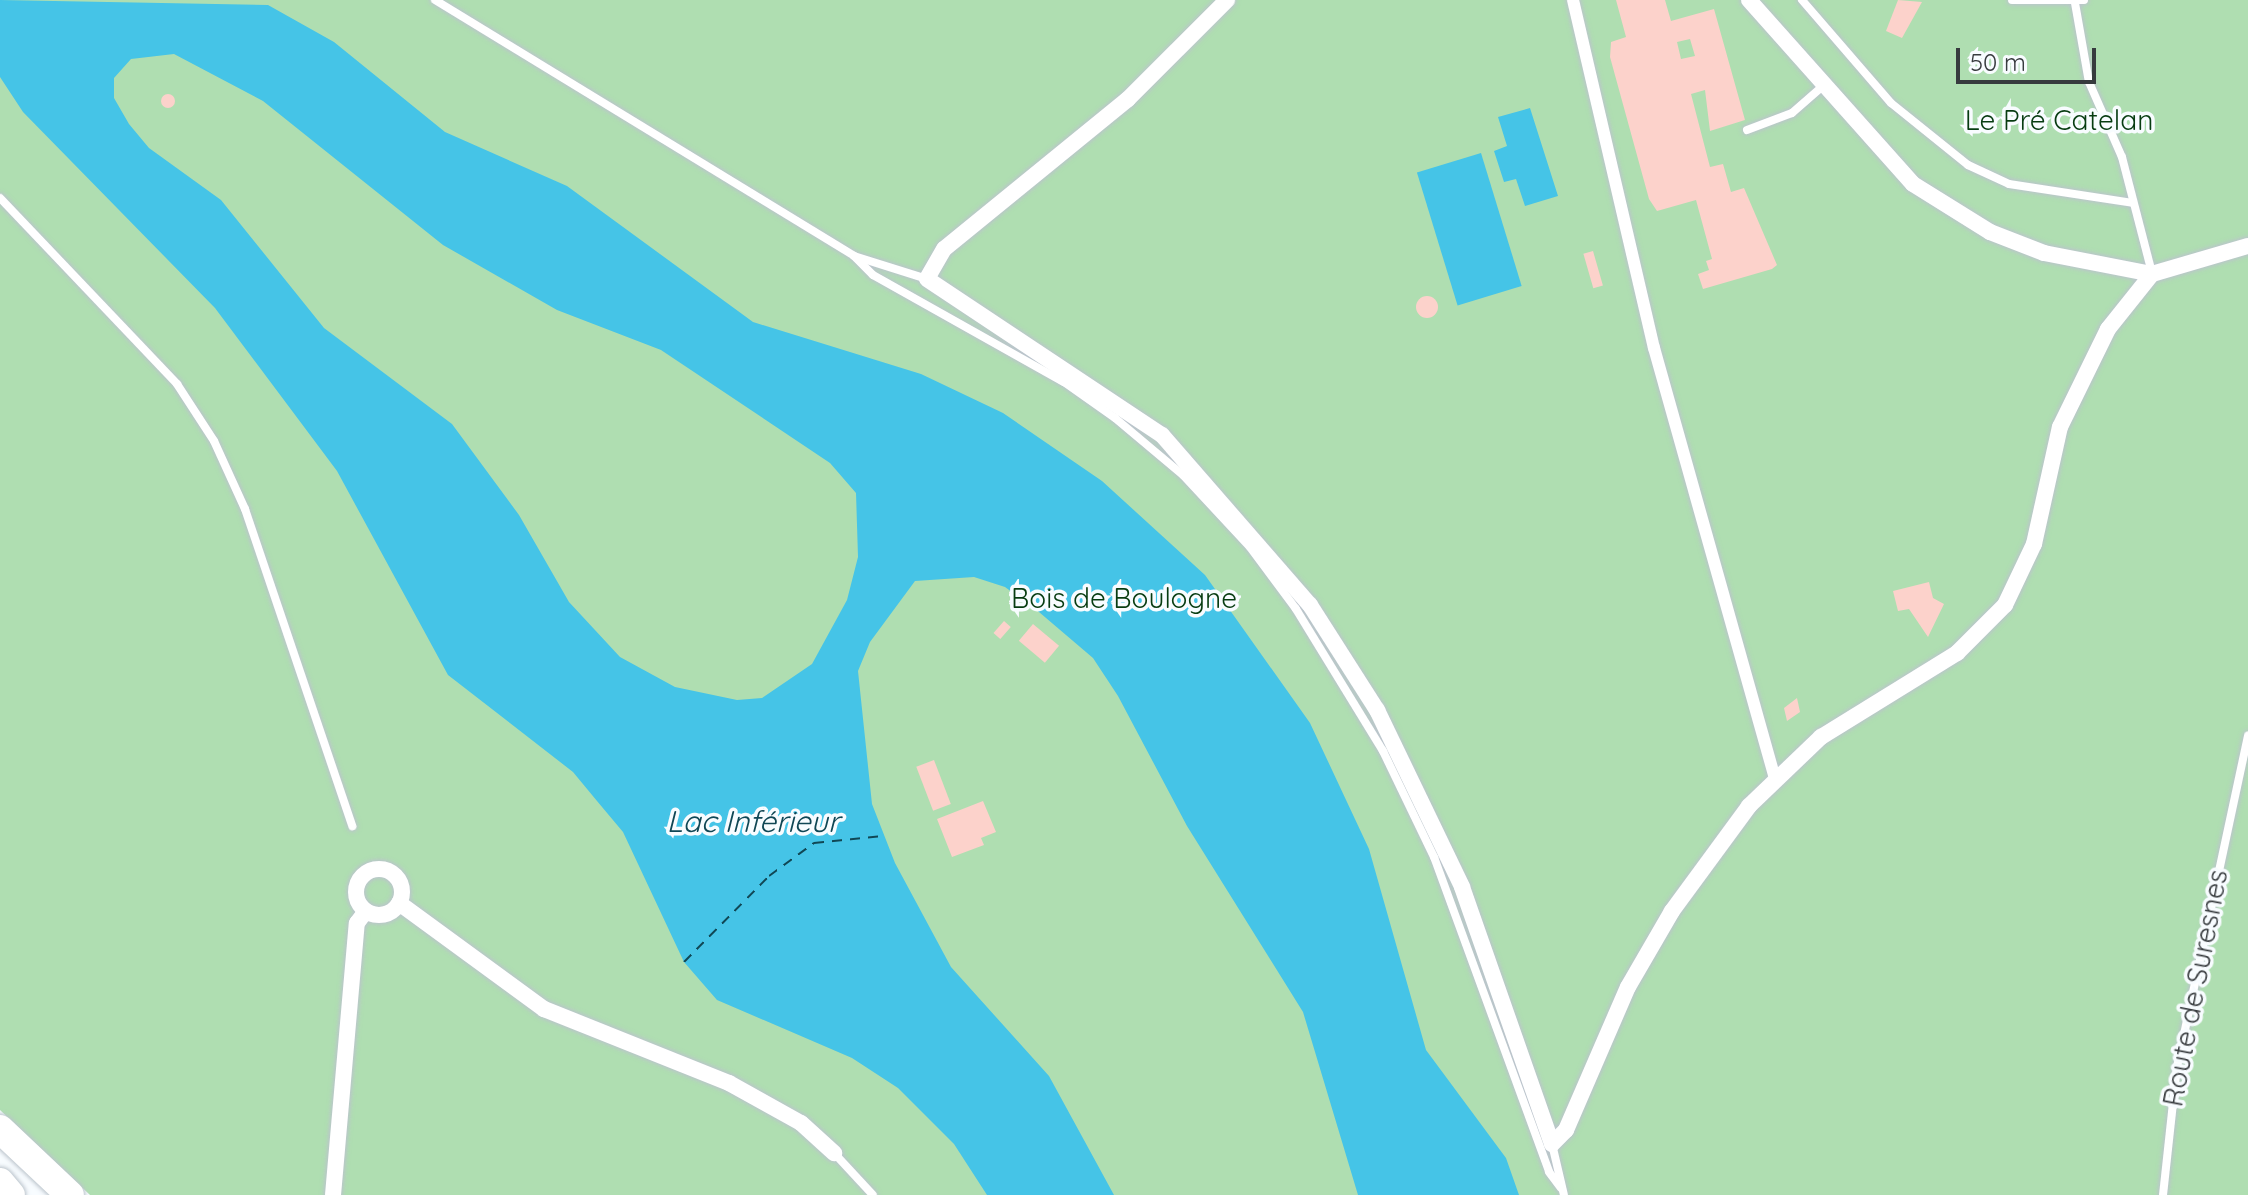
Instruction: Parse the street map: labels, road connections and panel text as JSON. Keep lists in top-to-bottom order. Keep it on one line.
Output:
{"streets":{"lane":["Route de Suresnes"]},"water":["Lac Inférieur"],"parks":["Le Pré Catelan","Bois de Boulogne"],"scale_bar":"50 m"}
